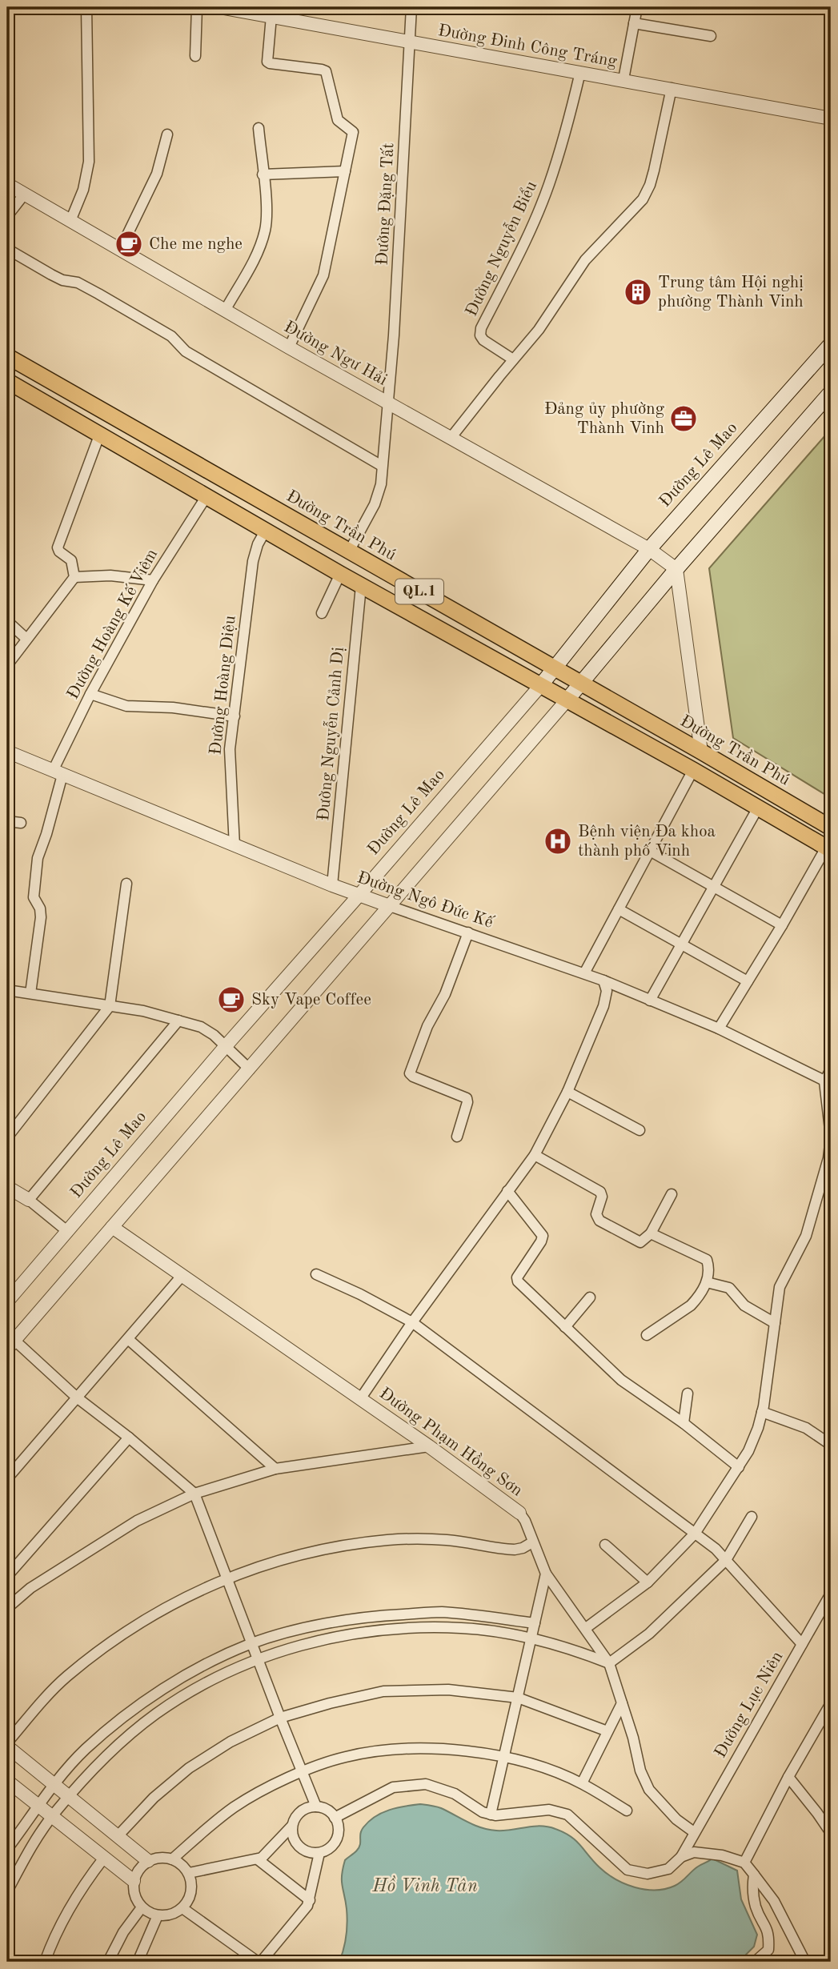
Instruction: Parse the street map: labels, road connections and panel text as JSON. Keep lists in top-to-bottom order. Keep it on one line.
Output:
{"streets":{"main road":["Đường Lê Mao","Đường Trần Phú","QL.1"],"street":["Đường Đinh Công Tráng","Đường Đặng Tất","Đường Nguyễn Biểu","Đường Ngư Hải","Đường Hoàng Kế Viêm","Đường Hoàng Diệu","Đường Nguyễn Cảnh Dị","Đường Ngô Đức Kế","Đường Phạm Hồng Sơn","Đường Lục Niên"]},"crossings":[["Đường Đinh Công Tráng","Đường Đặng Tất"],["Đường Đinh Công Tráng","Đường Nguyễn Biểu"],["Đường Đặng Tất","Đường Ngư Hải"],["Đường Đặng Tất","Đường Trần Phú"],["Đường Ngư Hải","Đường Lê Mao"],["Đường Lê Mao","Đường Trần Phú"],["Đường Lê Mao","QL.1"],["Đường Lê Mao","Đường Ngô Đức Kế"],["QL.1","Đường Hoàng Kế Viêm"],["QL.1","Đường Hoàng Diệu"],["QL.1","Đường Nguyễn Cảnh Dị"],["Đường Hoàng Kế Viêm","Đường Ngô Đức Kế"],["Đường Hoàng Diệu","Đường Ngô Đức Kế"],["Đường Nguyễn Cảnh Dị","Đường Ngô Đức Kế"],["Đường Phạm Hồng Sơn","Đường Lục Niên"]],"water":["Hồ Vinh Tân"],"places":{"cafe":["Che me nghe","Sky Vape Coffee"],"building":["Trung tâm Hội nghị phường Thành Vinh"],"office":["Đảng ủy phường Thành Vinh"],"hospital":["Bệnh viện Đa khoa thành phố Vinh"]}}
